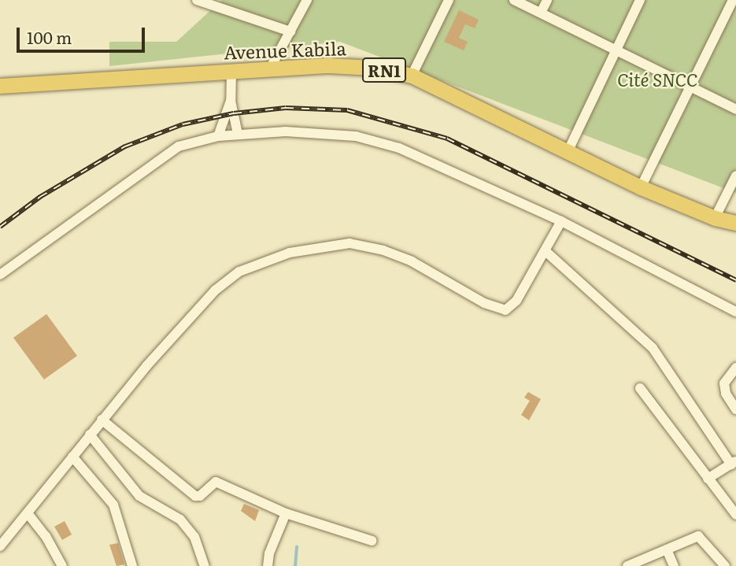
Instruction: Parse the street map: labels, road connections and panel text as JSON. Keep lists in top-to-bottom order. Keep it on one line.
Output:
{"streets":{"highway":["Avenue Kabila","RN1"]},"parks":["Cité SNCC"],"scale_bar":"100 m"}
